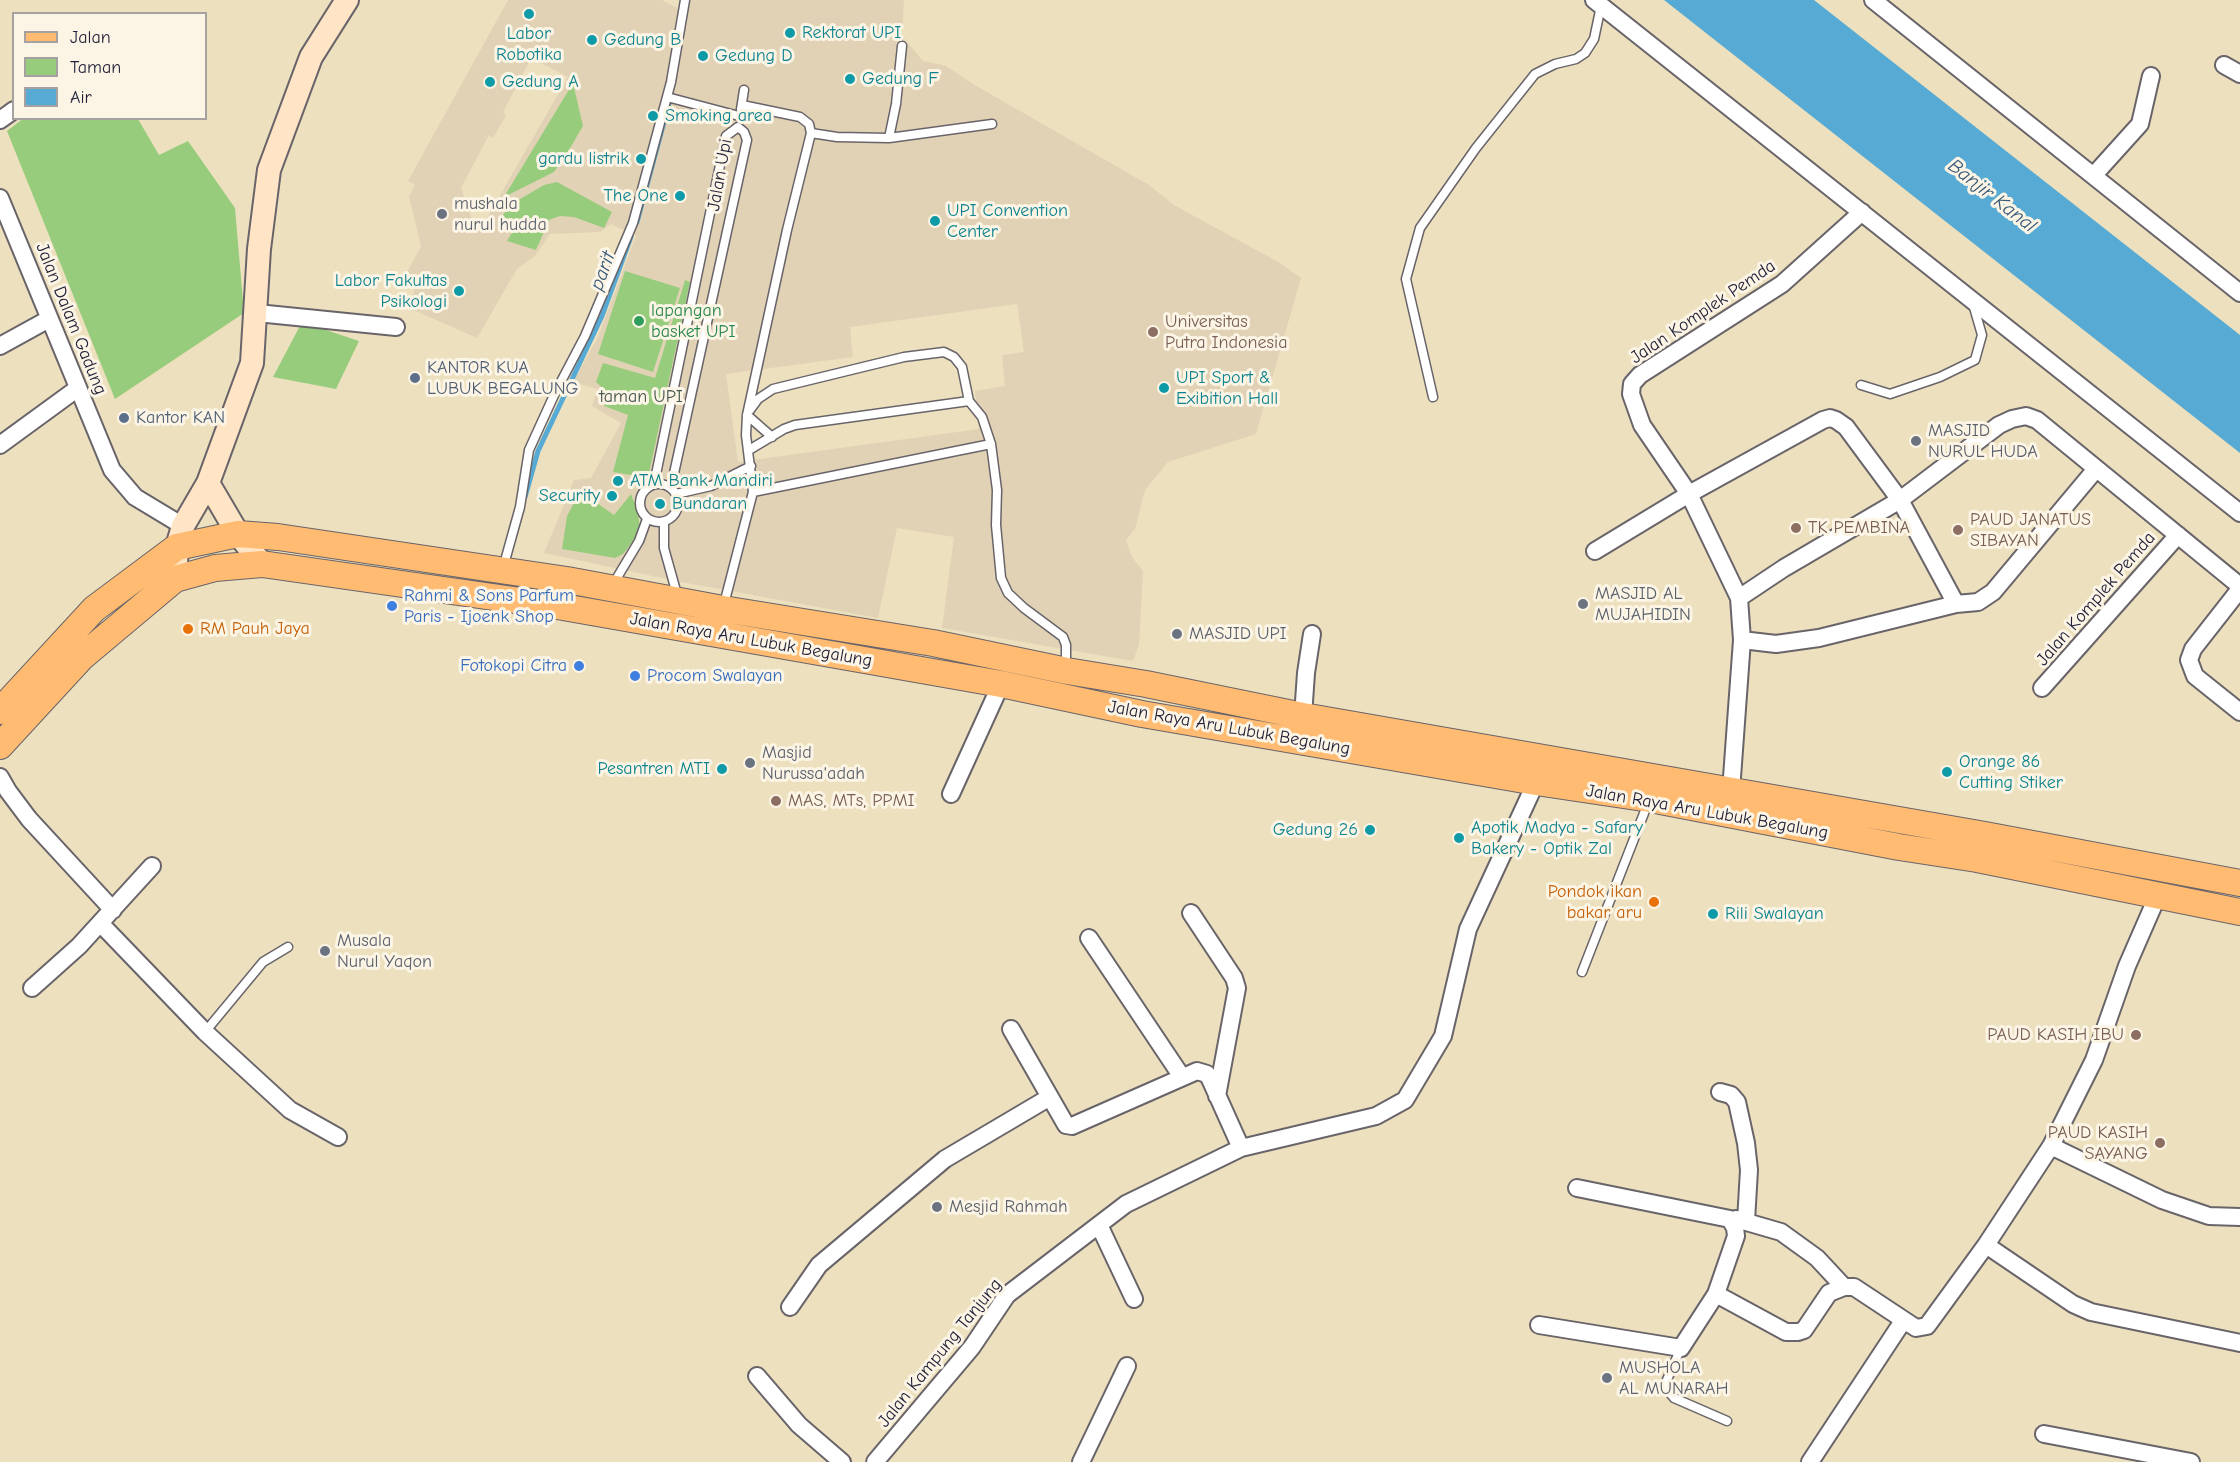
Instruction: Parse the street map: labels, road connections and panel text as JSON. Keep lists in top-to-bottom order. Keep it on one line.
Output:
{"streets":{"main road":["Jalan Raya Aru Lubuk Begalung"],"street":["Jalan Komplek Pemda","Jalan Dalam Gadung","Jalan Kampung Tanjung"],"lane":["Jalan Upi"]},"crossings":[["Jalan Komplek Pemda","Jalan Raya Aru Lubuk Begalung"],["Jalan Dalam Gadung","Jalan Raya Aru Lubuk Begalung"],["Jalan Raya Aru Lubuk Begalung","Jalan Kampung Tanjung"]],"water":["Banjir Kanal","parit"],"parks":["taman UPI"],"places":["Labor Robotika","Rektorat UPI","Gedung B","Gedung D","Gedung F","Gedung A","Smoking area","gardu listrik","The One","mushala nurul hudda","UPI Convention Center","Labor Fakultas Psikologi","lapangan basket UPI","Universitas Putra Indonesia","KANTOR KUA LUBUK BEGALUNG","UPI Sport & Exibition Hall","Kantor KAN","MASJID NURUL HUDA","ATM Bank Mandiri","Security","Bundaran","TK PEMBINA","PAUD JANATUS SIBAYAN","MASJID AL MUJAHIDIN","Rahmi & Sons Parfum Paris - Ijoenk Shop","RM Pauh Jaya","MASJID UPI","Fotokopi Citra","Procom Swalayan","Masjid Nurussa'adah","Pesantren MTI","Orange 86 Cutting Stiker","MAS, MTs, PPMI","Gedung 26","Apotik Madya - Safary Bakery - Optik Zal","Pondok ikan bakar aru","Rili Swalayan","Musala Nurul Yaqon","PAUD KASIH IBU","PAUD KASIH SAYANG","Mesjid Rahmah","MUSHOLA AL MUNARAH"],"legend":["Jalan","Taman","Air"]}
